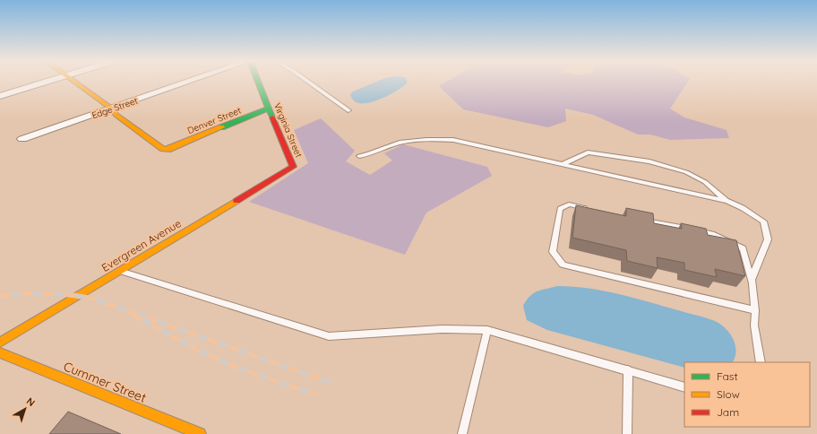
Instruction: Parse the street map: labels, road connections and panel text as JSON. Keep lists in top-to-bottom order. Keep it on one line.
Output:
{"streets":{"street":["Edge Street","Denver Street","Virginia Street","Evergreen Avenue","Cummer Street"]},"crossings":[["Edge Street","Denver Street"],["Denver Street","Virginia Street"],["Virginia Street","Evergreen Avenue"]],"legend":["Fast","Slow","Jam"],"north":"top right"}
